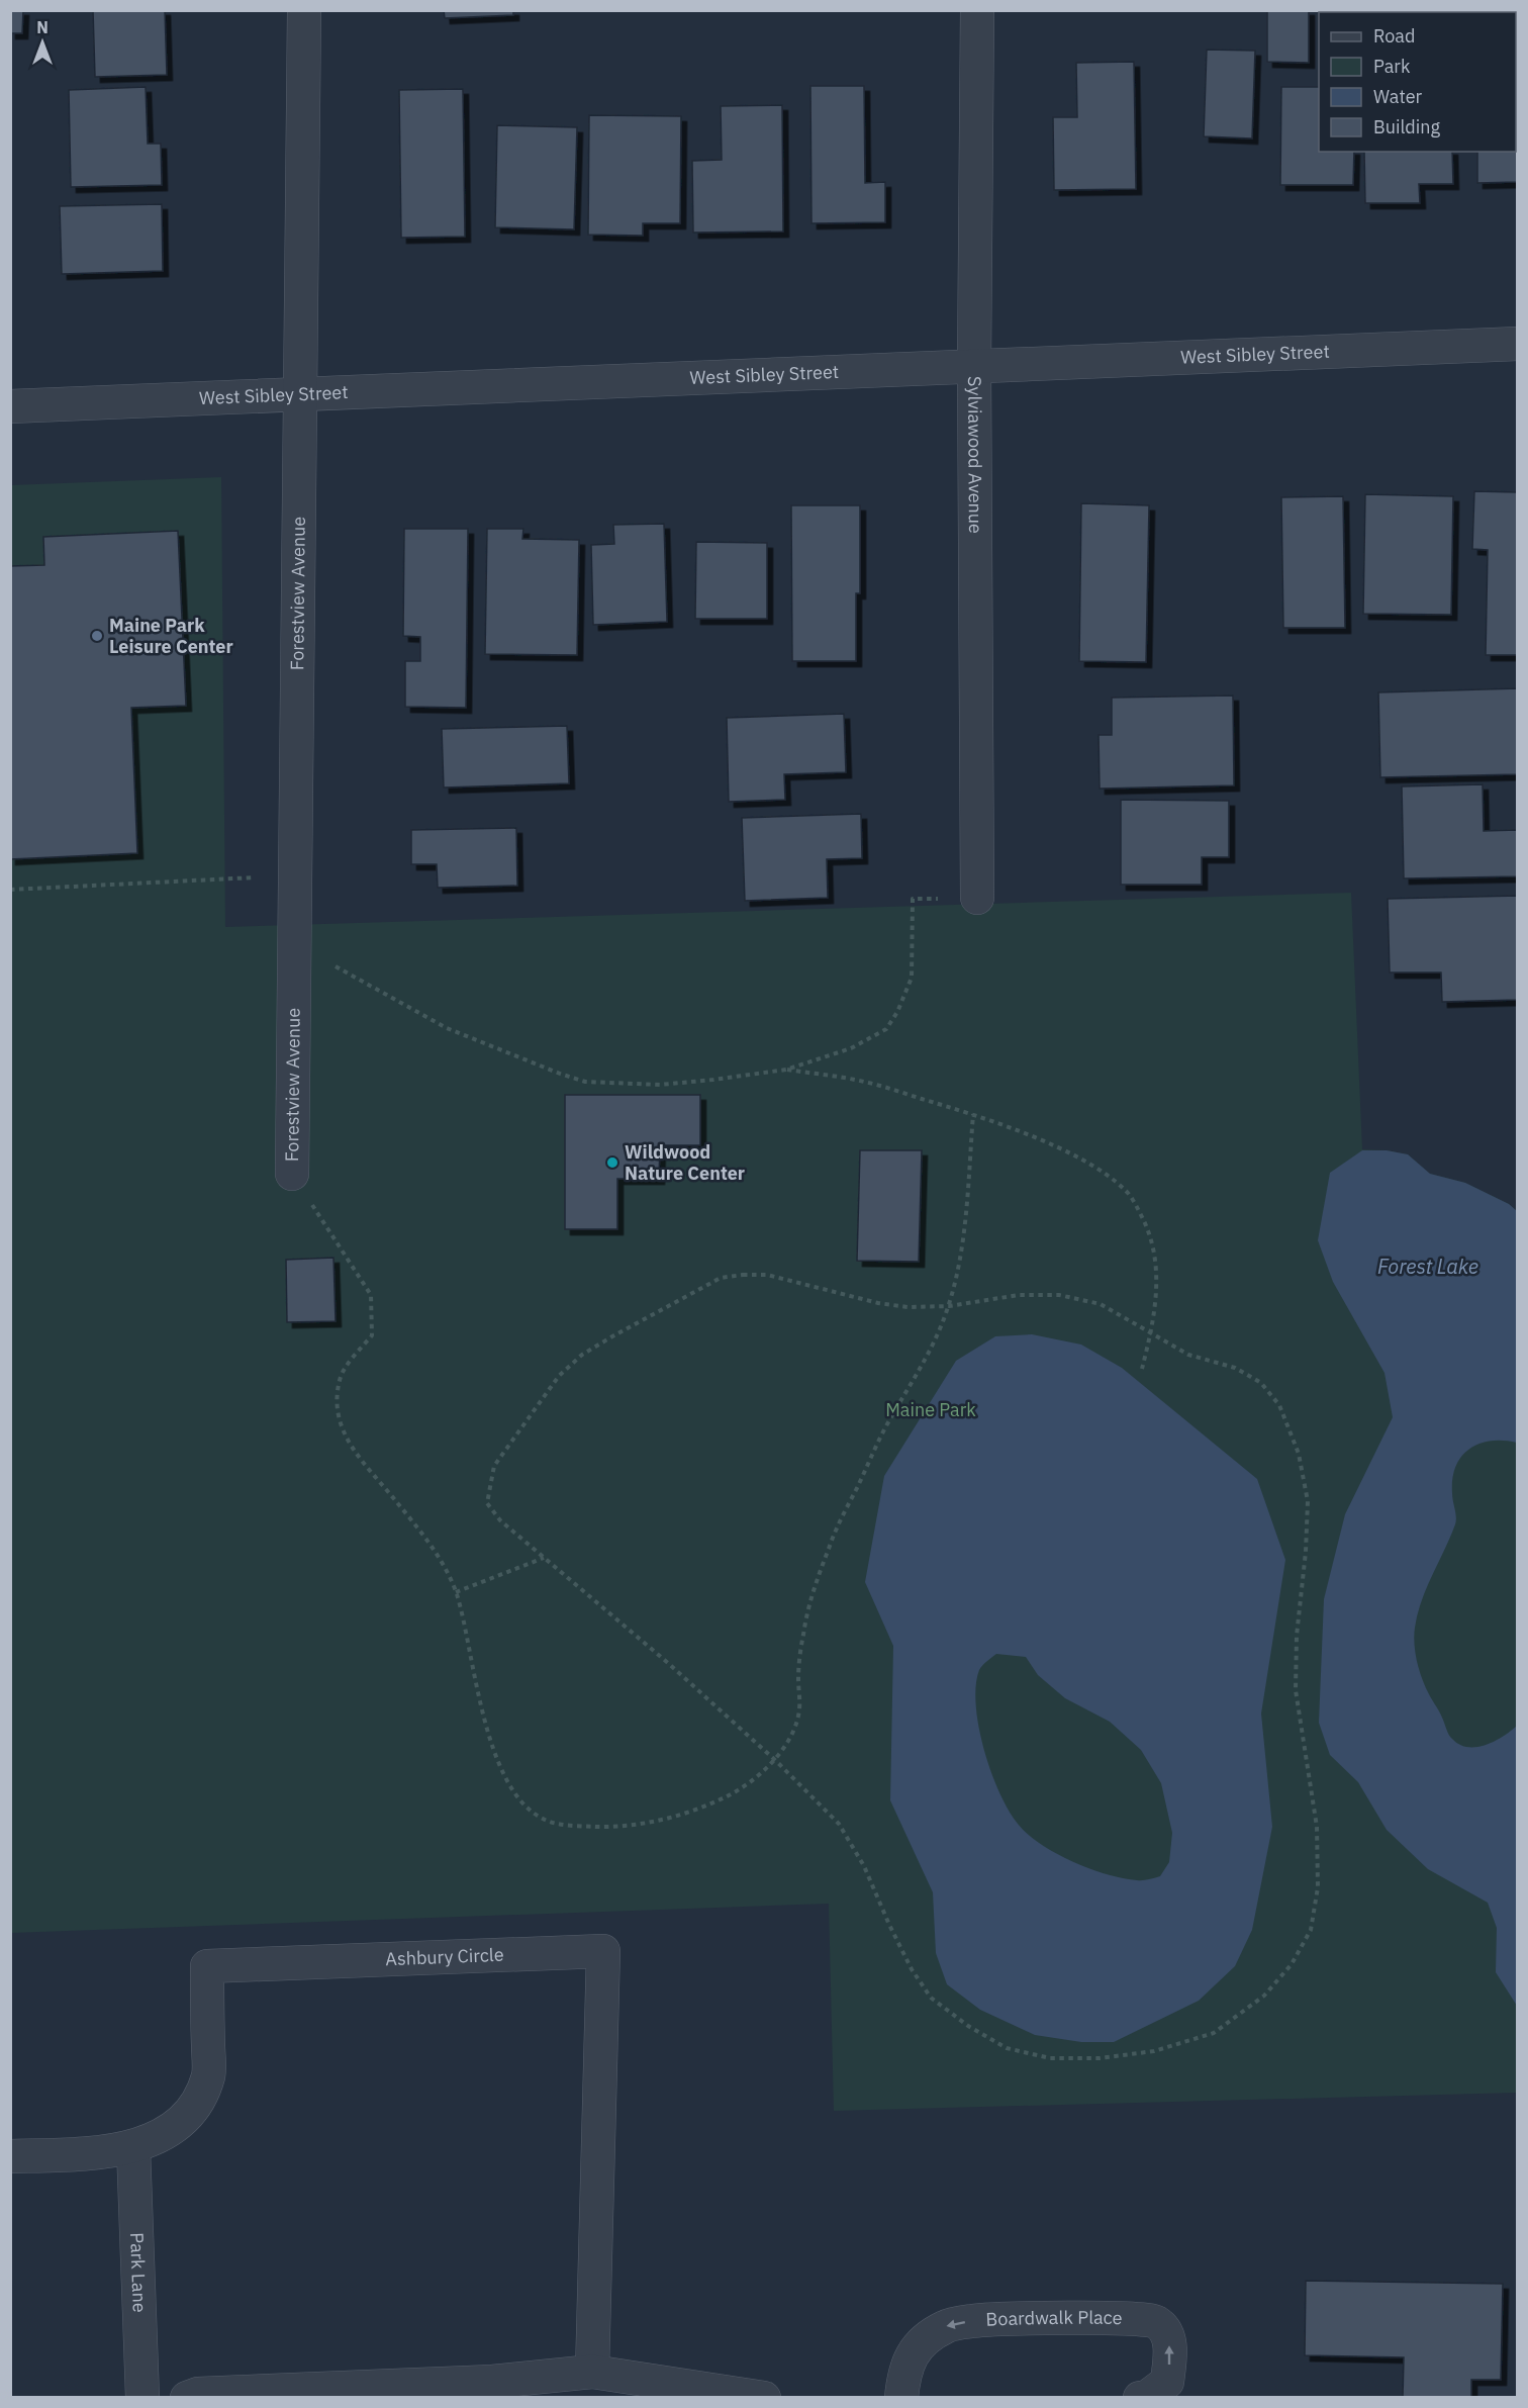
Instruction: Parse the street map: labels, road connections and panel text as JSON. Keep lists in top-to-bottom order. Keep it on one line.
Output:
{"streets":{"street":["West Sibley Street","Sylviawood Avenue","Forestview Avenue","Ashbury Circle","Park Lane","Boardwalk Place"]},"crossings":[["West Sibley Street","Sylviawood Avenue"],["West Sibley Street","Forestview Avenue"],["Ashbury Circle","Park Lane"]],"water":["Forest Lake"],"parks":["Maine Park"],"places":["Maine Park Leisure Center","Wildwood Nature Center"],"legend":["Road","Park","Water","Building"],"north":"top"}
